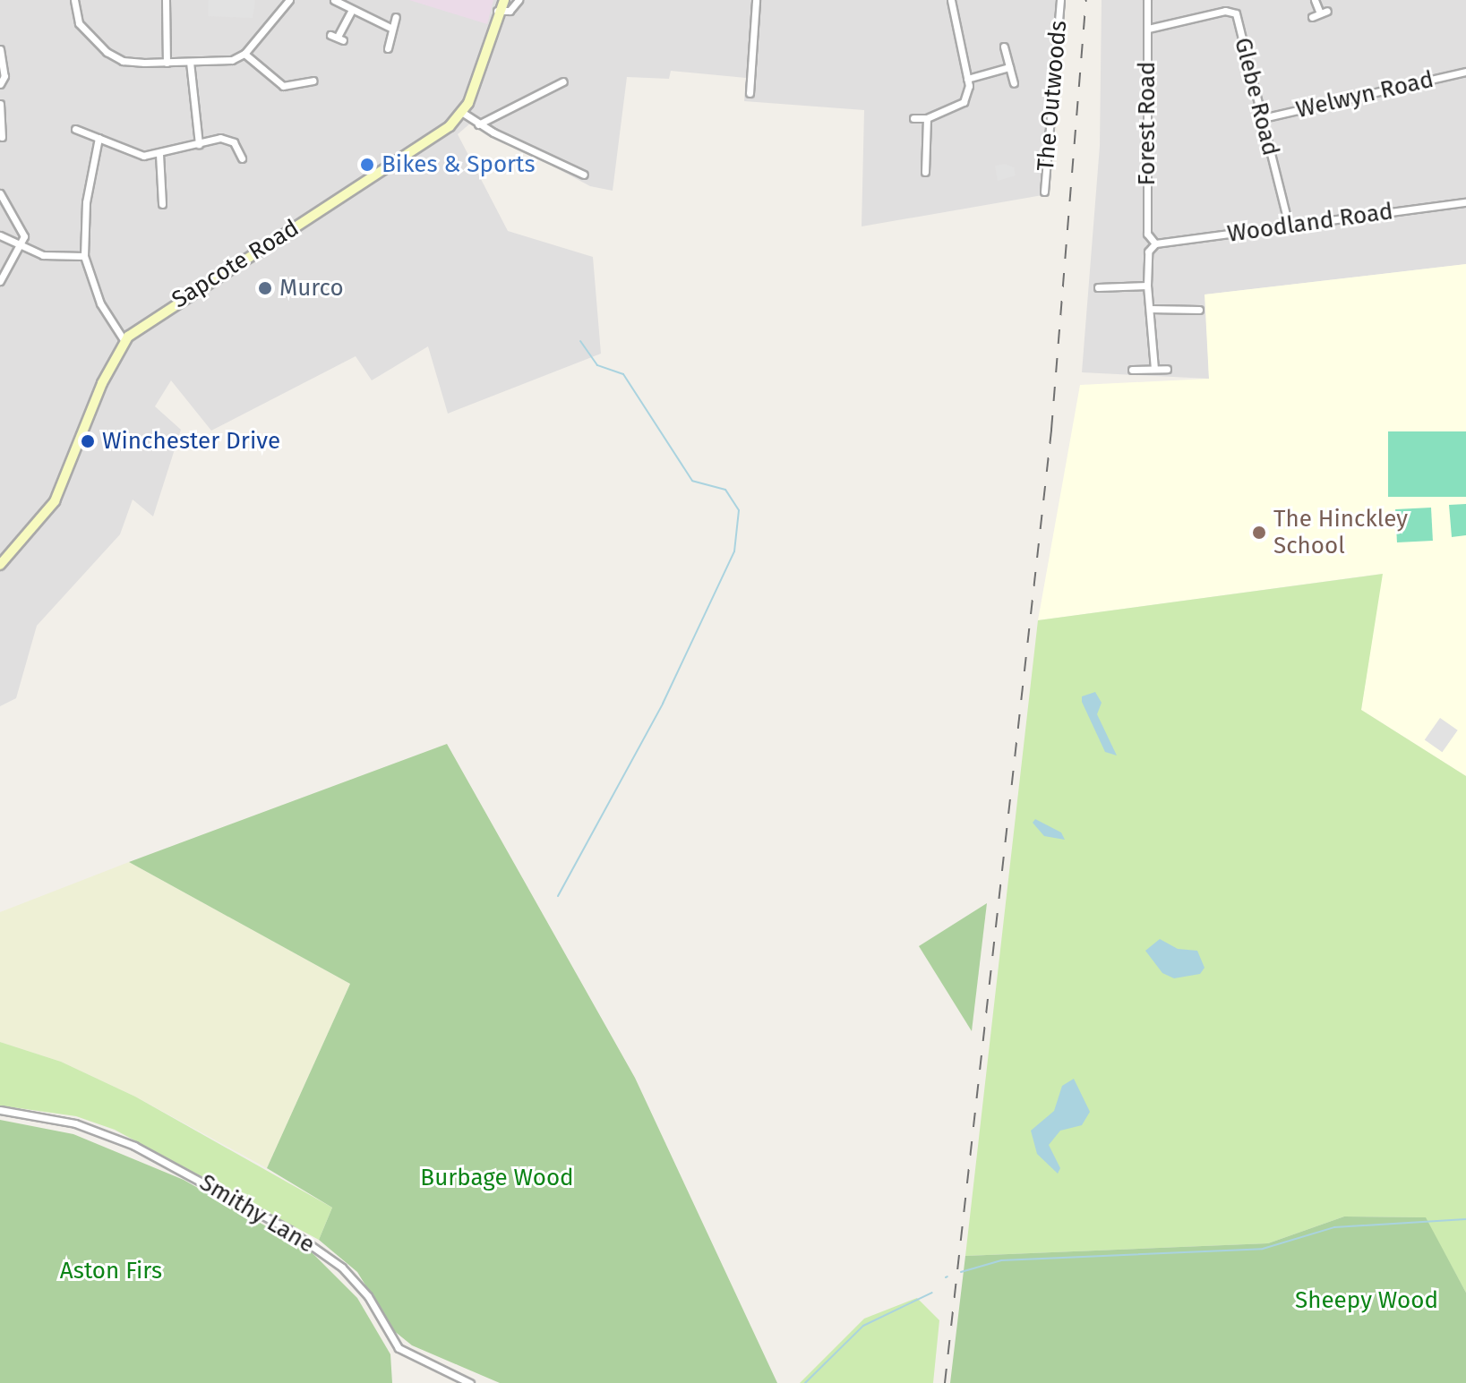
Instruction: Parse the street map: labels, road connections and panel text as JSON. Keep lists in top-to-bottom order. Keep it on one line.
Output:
{"streets":{"main road":["Sapcote Road"],"street":["Welwyn Road","The Outwoods","Glebe Road","Forest Road","Woodland Road","Smithy Lane"]},"crossings":[["Welwyn Road","Glebe Road"],["Glebe Road","Forest Road"],["Glebe Road","Woodland Road"],["Forest Road","Woodland Road"]],"parks":["Burbage Wood","Aston Firs","Sheepy Wood"],"places":["Bikes & Sports","Murco","Winchester Drive","The Hinckley School"]}
